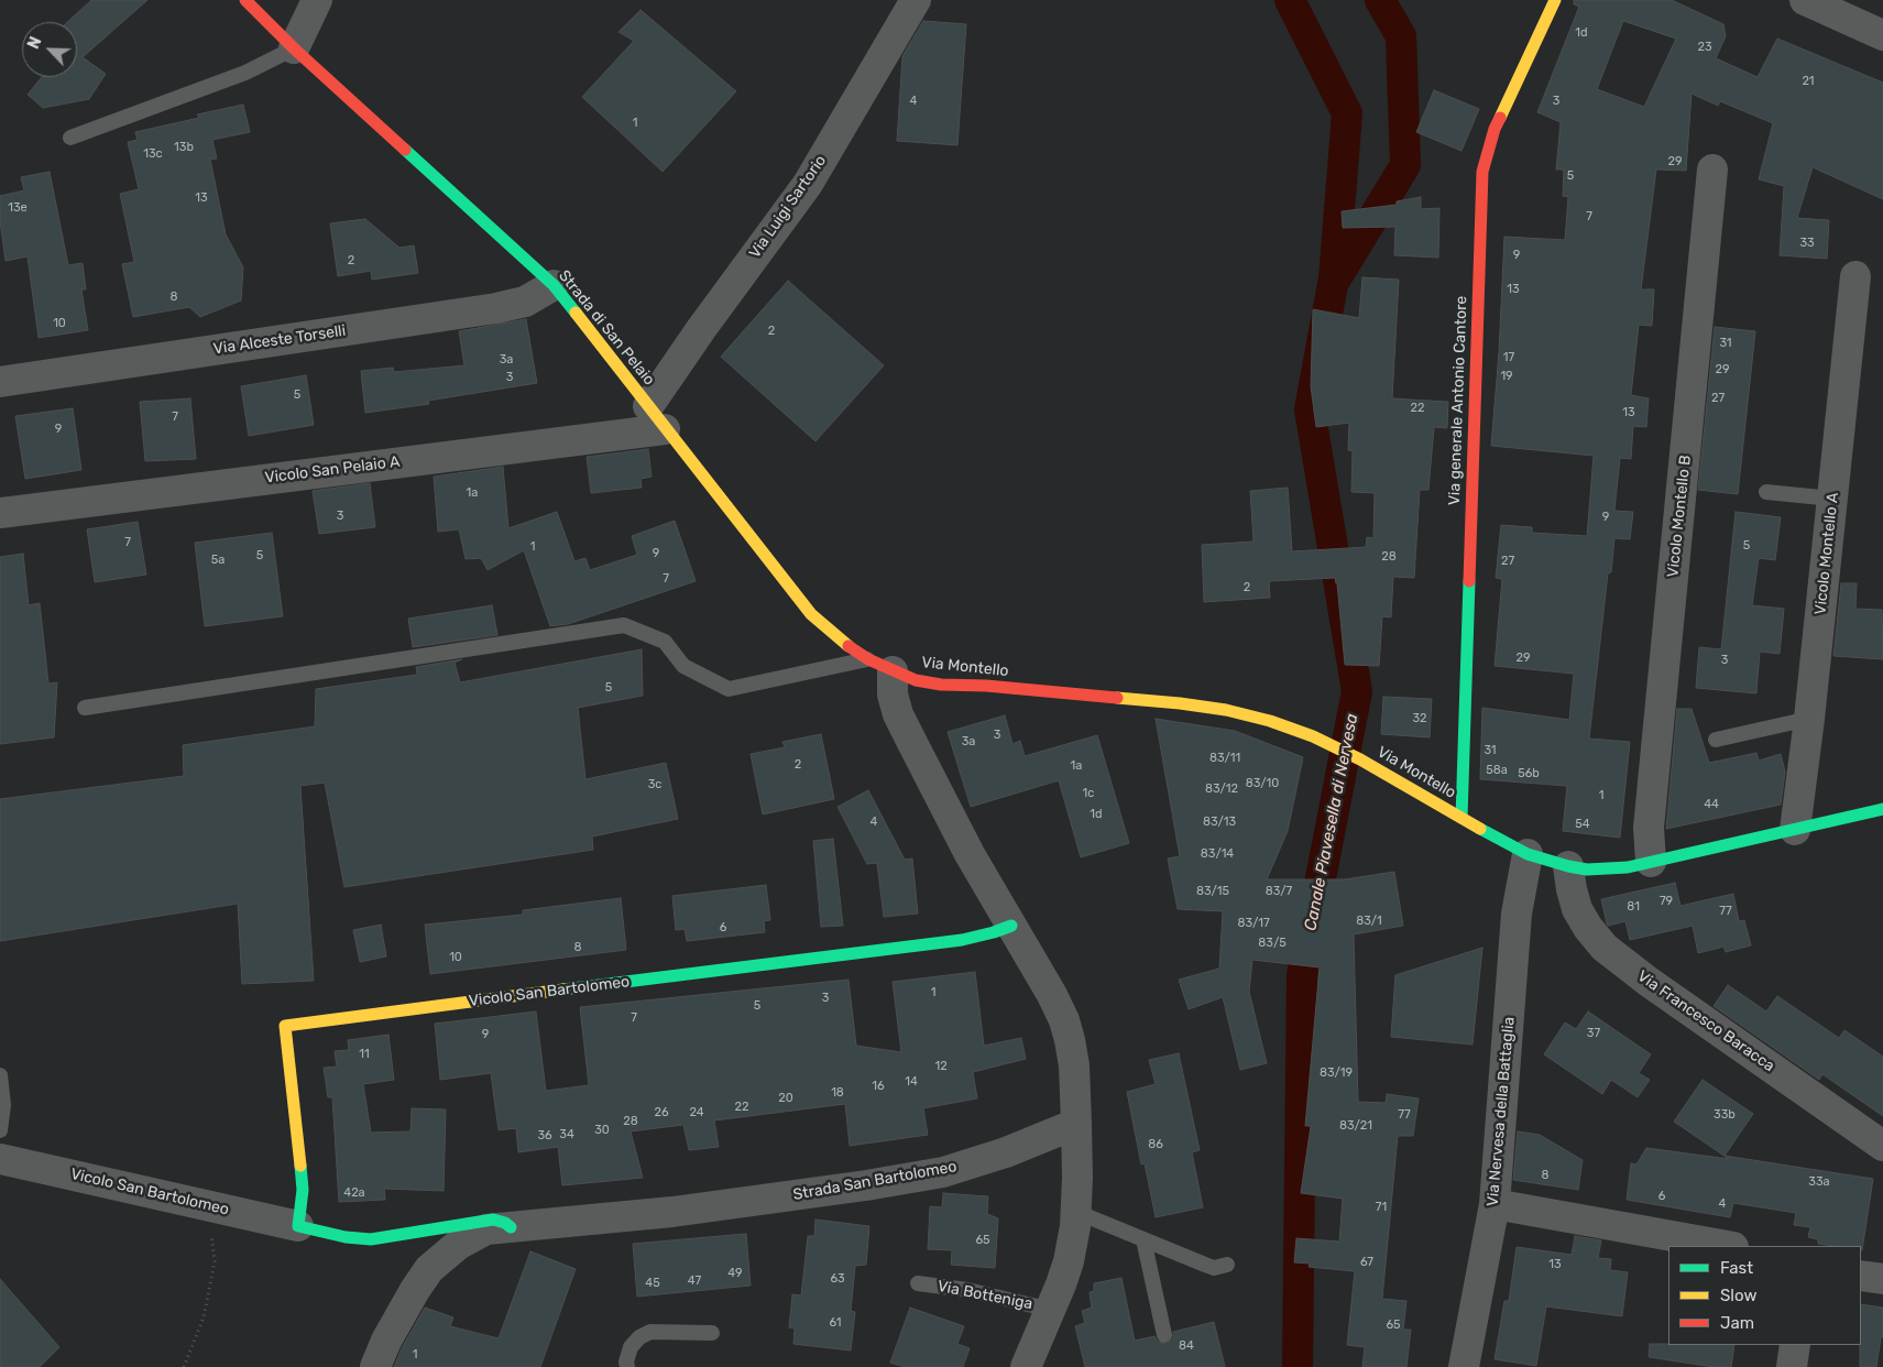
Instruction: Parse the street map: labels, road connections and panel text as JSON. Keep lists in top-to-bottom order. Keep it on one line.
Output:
{"streets":{"street":["Via Luigi Sartorio","Strada di San Pelaio","Via Alceste Torselli","Via generale Antonio Cantore","Vicolo San Pelaio A","Vicolo Montello B","Vicolo Montello A","Via Montello","Vicolo San Bartolomeo","Via Francesco Baracca","Via Nervesa della Battaglia","Strada San Bartolomeo","Via Botteniga"]},"crossings":[["Via Luigi Sartorio","Strada di San Pelaio"],["Via Luigi Sartorio","Vicolo San Pelaio A"],["Strada di San Pelaio","Via Alceste Torselli"],["Strada di San Pelaio","Vicolo San Pelaio A"],["Strada di San Pelaio","Via Montello"],["Via generale Antonio Cantore","Via Montello"],["Vicolo Montello B","Via Montello"],["Vicolo Montello A","Via Montello"],["Via Montello","Via Francesco Baracca"],["Via Montello","Via Nervesa della Battaglia"],["Vicolo San Bartolomeo","Strada San Bartolomeo"],["Strada San Bartolomeo","Via Botteniga"]],"water":["Canale Piavesella di Nervesa"],"house_numbers":["1d","23","21","4","3","1","13b","13c","29","5","13","13e","7","33","9","2","13","8","10","2","31","17","3a","29","19","3","5","27","22","13","7","9","1a","3","9","7","5","1","9","5","28","5a","27","7","2","29","3","5","32","3","3a","31","83/11","2","1a","58a","56b","83/10","3c","83/12","1c","1","44","1d","4","83/13","54","83/14","83/15","83/7","79","81","77","83/1","83/17","6","83/5","8","10","1","3","5","7","37","9","11","12","83/19","14","16","18","20","22","26","24","77","33b","28","83/21","30","34","36","86","8","33a","42a","6","4","71","65","67","13","49","63","47","45","61","65","84","1"],"legend":["Fast","Slow","Jam"],"north":"top left"}
